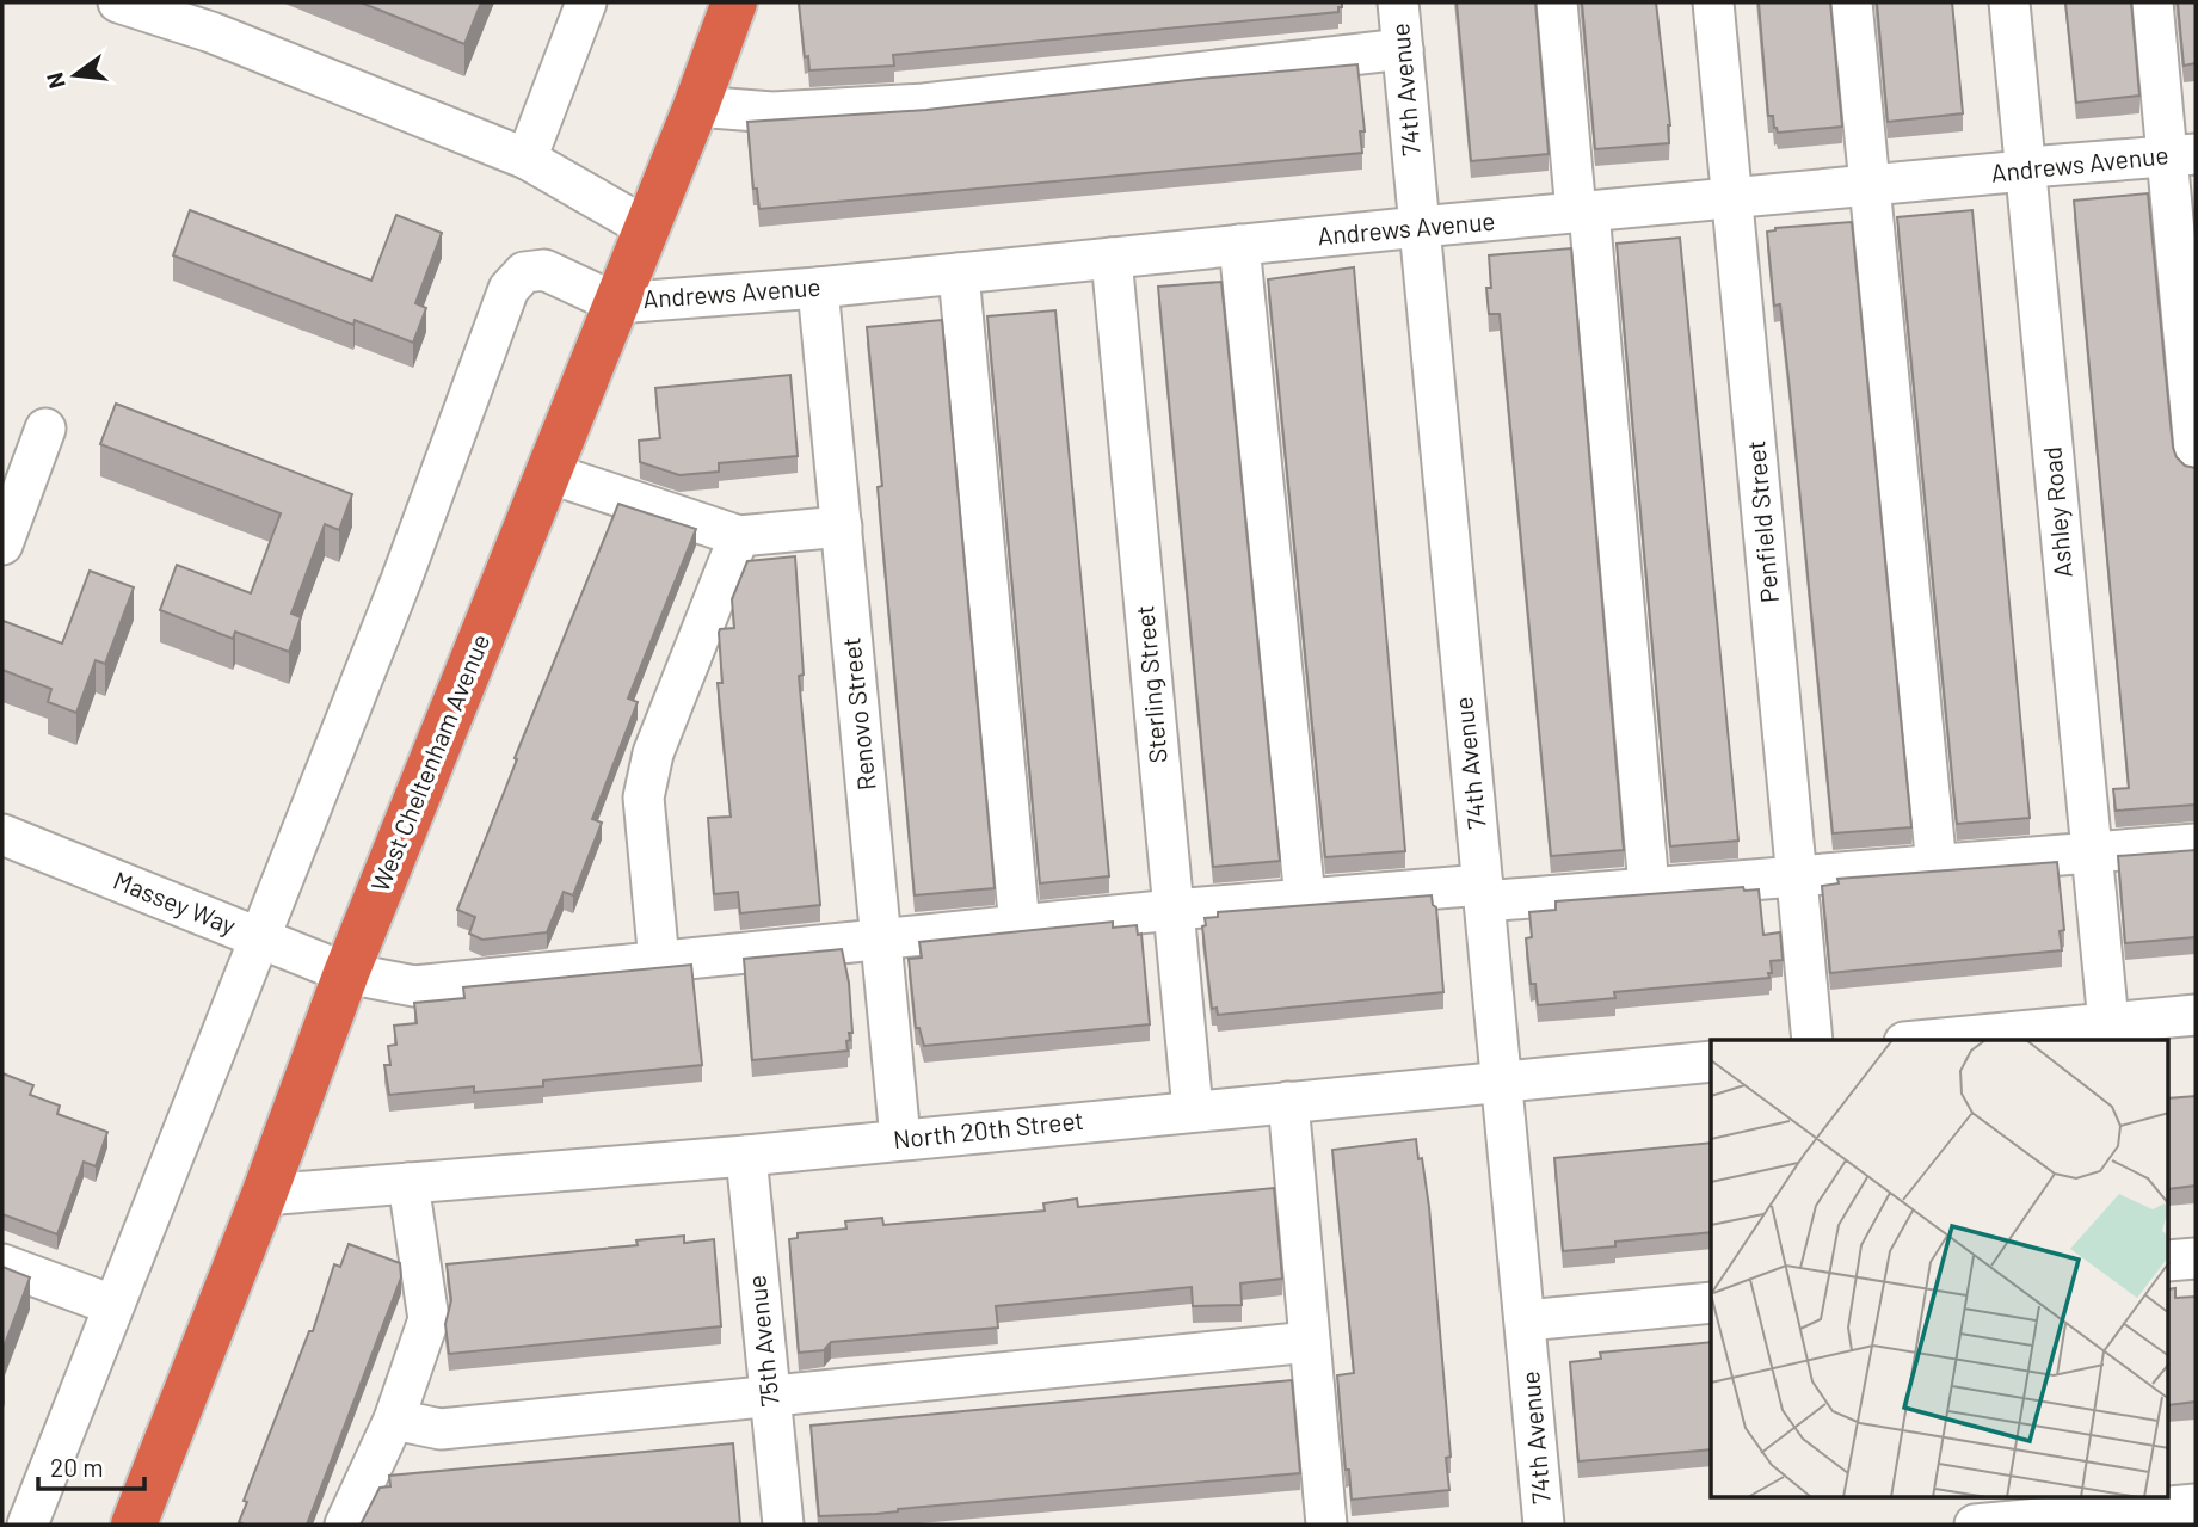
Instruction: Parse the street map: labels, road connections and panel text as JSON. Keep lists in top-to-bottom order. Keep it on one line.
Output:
{"streets":{"highway":["West Cheltenham Avenue"],"street":["74th Avenue","Andrews Avenue","Ashley Road","Penfield Street","Sterling Street","Renovo Street","Massey Way","North 20th Street","75th Avenue"]},"crossings":[["74th Avenue","Andrews Avenue"],["74th Avenue","Massey Way"],["74th Avenue","North 20th Street"],["Andrews Avenue","Ashley Road"],["Andrews Avenue","Penfield Street"],["Andrews Avenue","Sterling Street"],["Andrews Avenue","Renovo Street"],["Andrews Avenue","West Cheltenham Avenue"],["Ashley Road","Massey Way"],["Penfield Street","Massey Way"],["Sterling Street","Massey Way"],["Sterling Street","North 20th Street"],["Renovo Street","Massey Way"],["Renovo Street","North 20th Street"],["West Cheltenham Avenue","Massey Way"],["West Cheltenham Avenue","North 20th Street"],["North 20th Street","75th Avenue"]],"scale_bar":"20 m","north":"left"}
